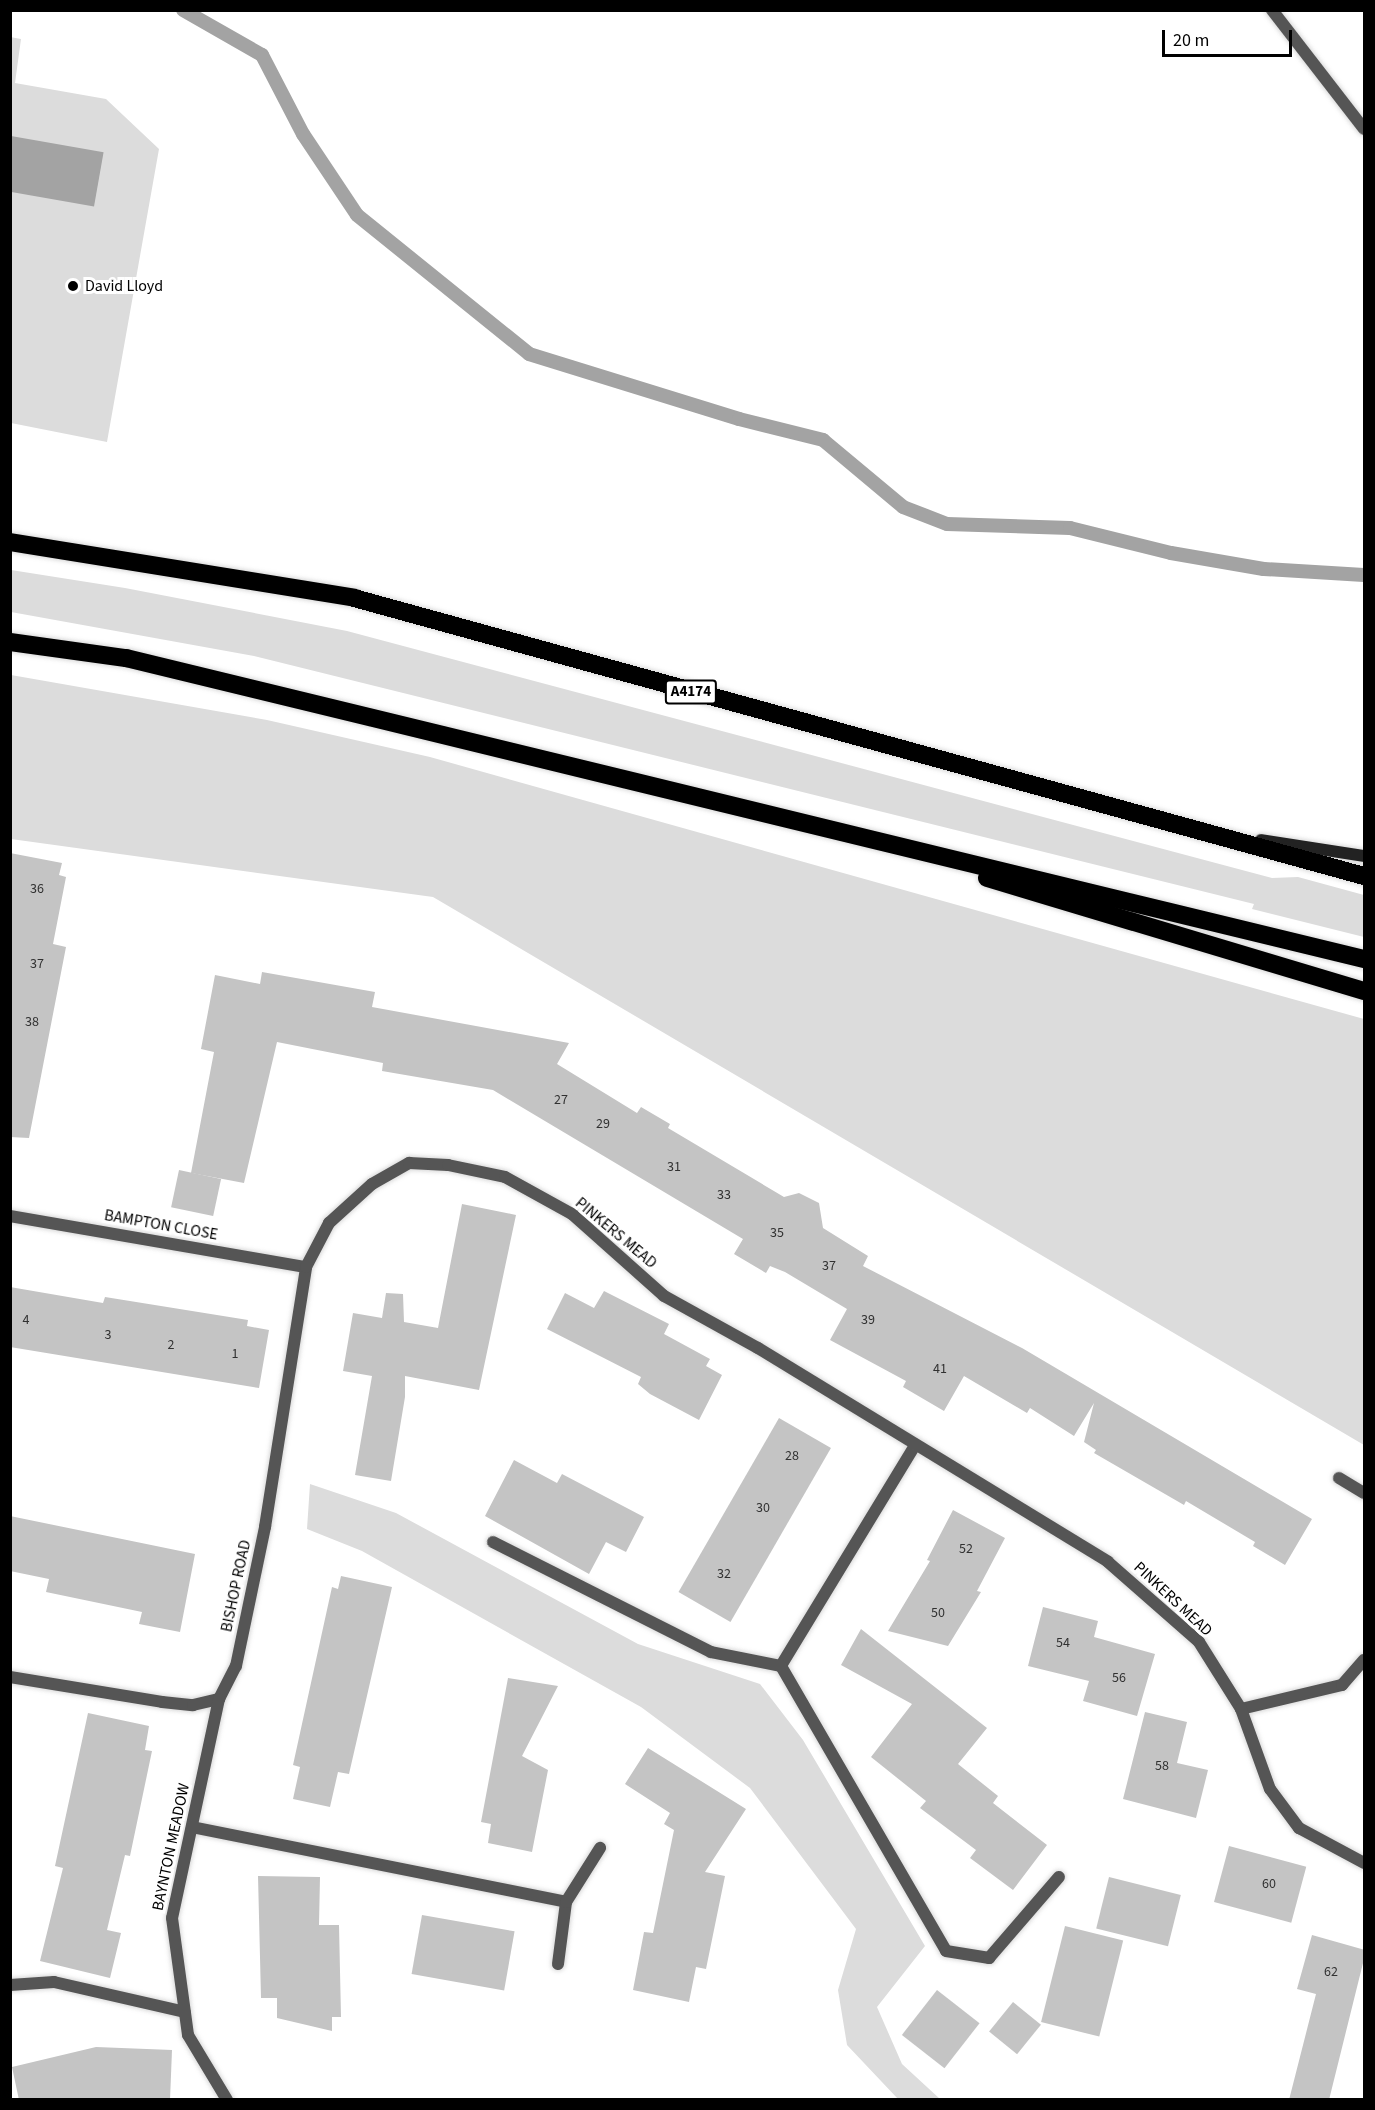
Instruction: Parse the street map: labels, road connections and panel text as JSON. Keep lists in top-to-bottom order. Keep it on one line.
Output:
{"streets":{"highway":["A4174"],"street":["BAMPTON CLOSE","PINKERS MEAD","BISHOP ROAD","BAYNTON MEADOW"]},"crossings":[["BAMPTON CLOSE","PINKERS MEAD"],["BAMPTON CLOSE","BISHOP ROAD"],["PINKERS MEAD","BISHOP ROAD"],["BISHOP ROAD","BAYNTON MEADOW"]],"places":["David Lloyd"],"house_numbers":["36","37","38","27","29","31","33","35","37","4","39","3","2","1","41","28","30","52","32","50","54","56","58","60","62"],"scale_bar":"20 m"}
